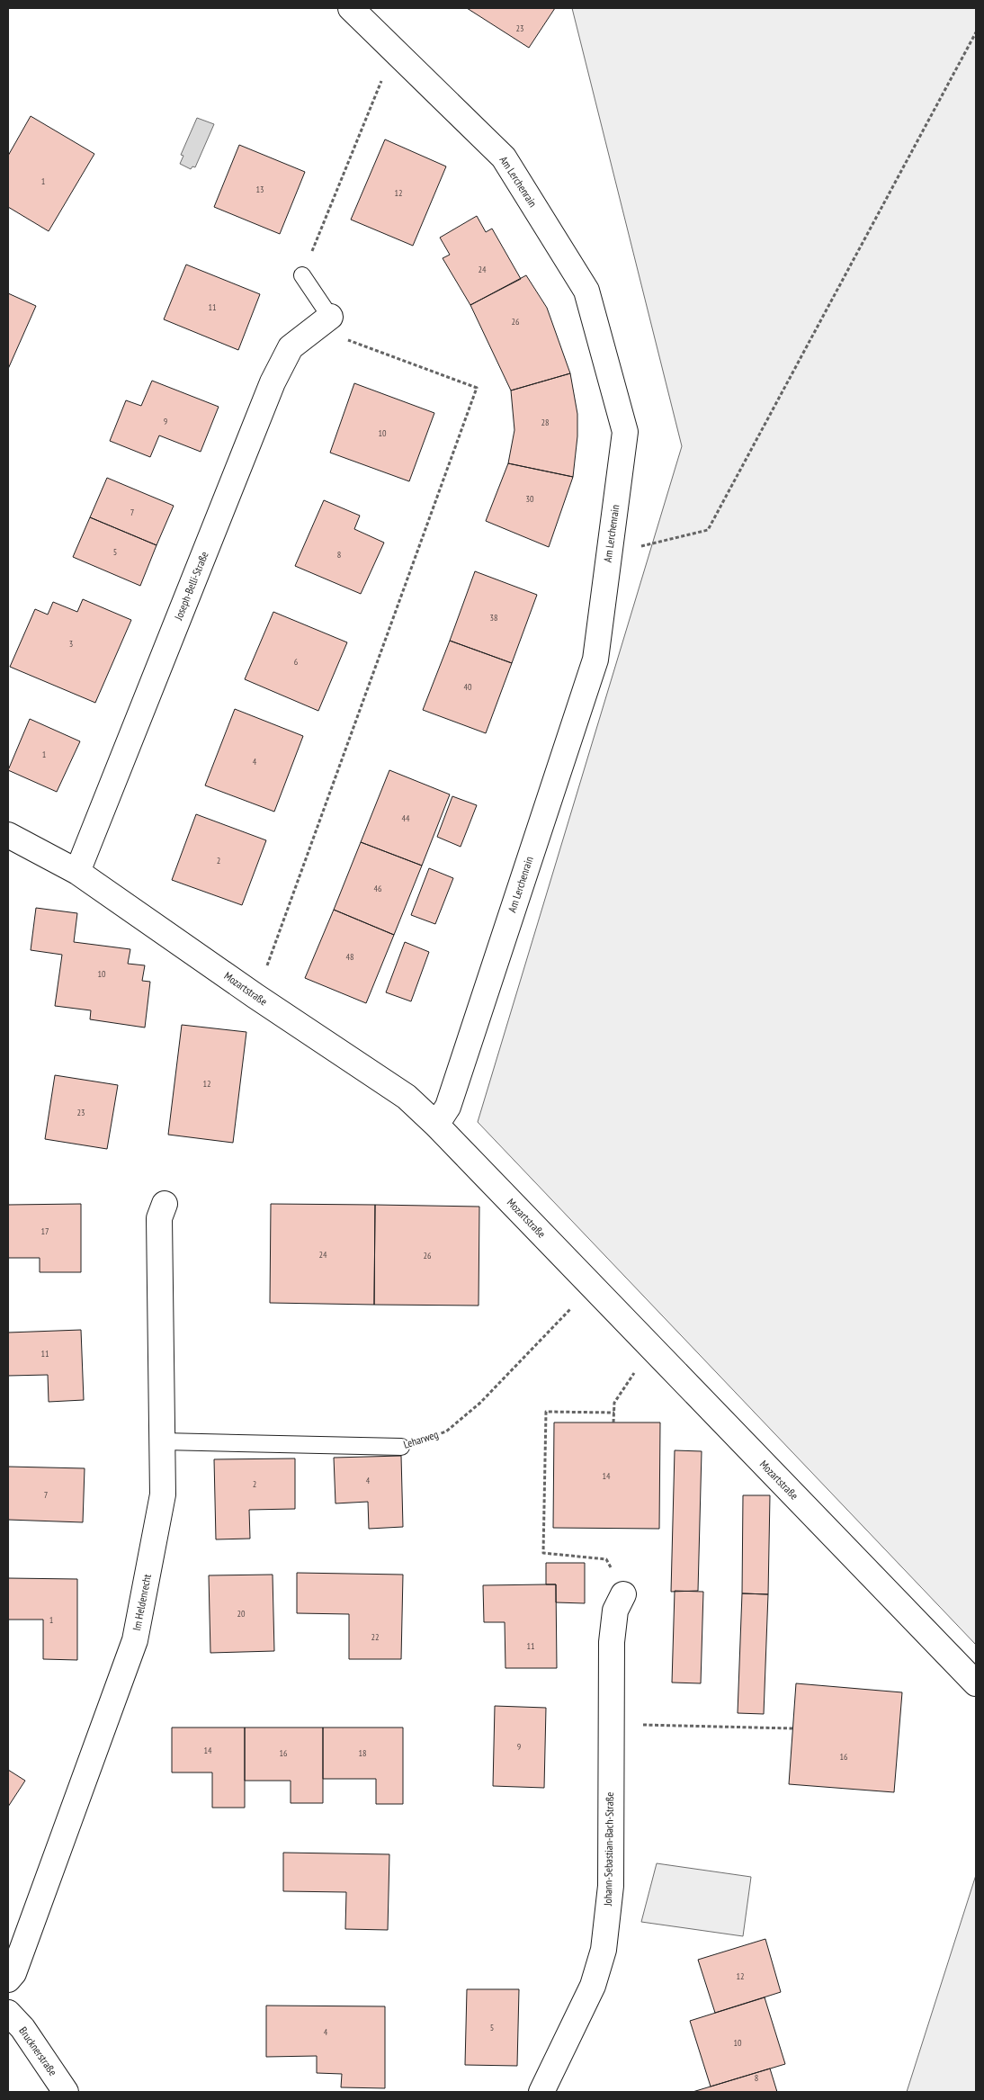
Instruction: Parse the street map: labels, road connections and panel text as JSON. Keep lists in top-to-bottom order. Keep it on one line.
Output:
{"streets":{"street":["Am Lerchenrain","Joseph-Belli-Straße","Mozartstraße","Im Heldenrecht","Johann-Sebastian-Bach-Straße","Brucknerstraße"],"lane":["Leharweg"]},"crossings":[["Am Lerchenrain","Mozartstraße"],["Joseph-Belli-Straße","Mozartstraße"],["Mozartstraße","Leharweg"],["Leharweg","Im Heldenrecht"]],"house_numbers":["23","1","13","12","24","11","26","9","28","10","30","7","5","8","38","3","6","40","1","4","44","2","46","48","10","12","23","17","24","26","11","14","4","2","7","20","1","22","11","9","14","16","18","16","12","5","4","10","8"]}
